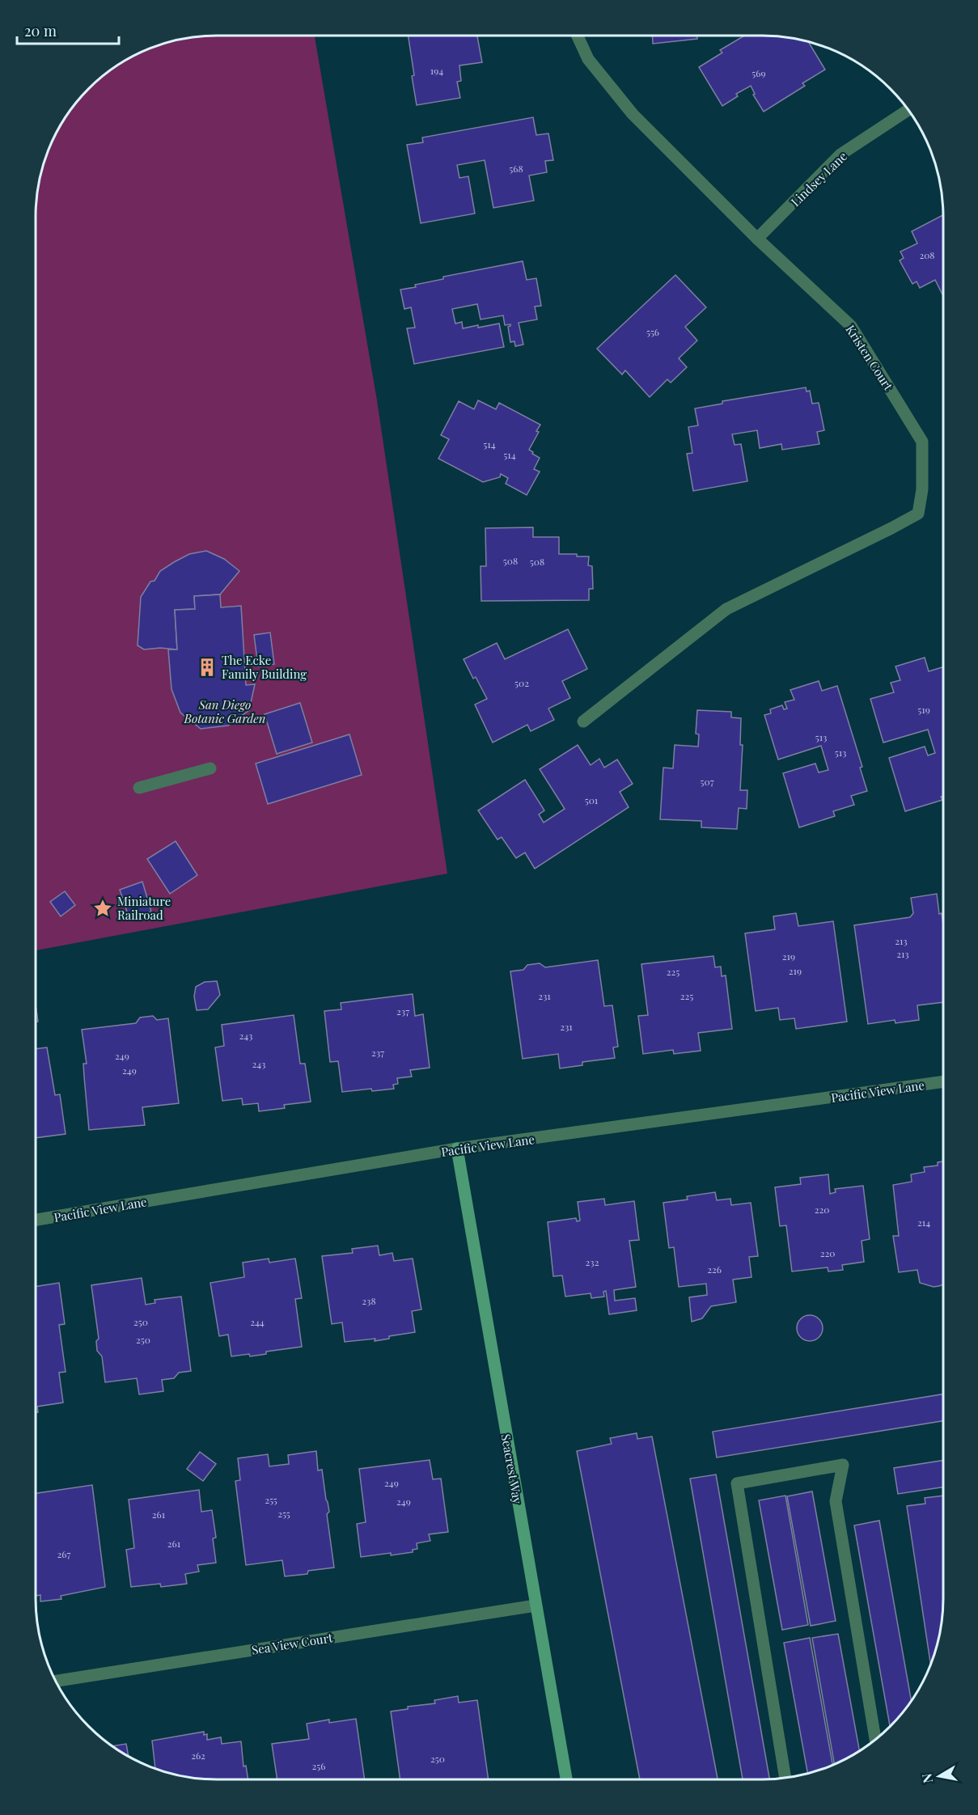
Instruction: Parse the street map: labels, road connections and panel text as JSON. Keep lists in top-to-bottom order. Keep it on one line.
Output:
{"streets":{"street":["Lindsey Lane","Kristen Court","Pacific View Lane","Seacrest Way","Sea View Court"]},"crossings":[["Lindsey Lane","Kristen Court"],["Pacific View Lane","Seacrest Way"],["Seacrest Way","Sea View Court"]],"parks":["San Diego Botanic Garden"],"places":{"building":["The Ecke Family Building"],"place":["Miniature Railroad"]},"house_numbers":["194","569","568","208","556","514","514","508","508","502","519","513","513","507","501","213","213","219","219","225","231","225","237","231","243","237","249","243","249","220","214","220","232","226","238","250","244","250","249","255","249","255","261","261","267","262","250","256"],"scale_bar":"20 m","north":"left"}
